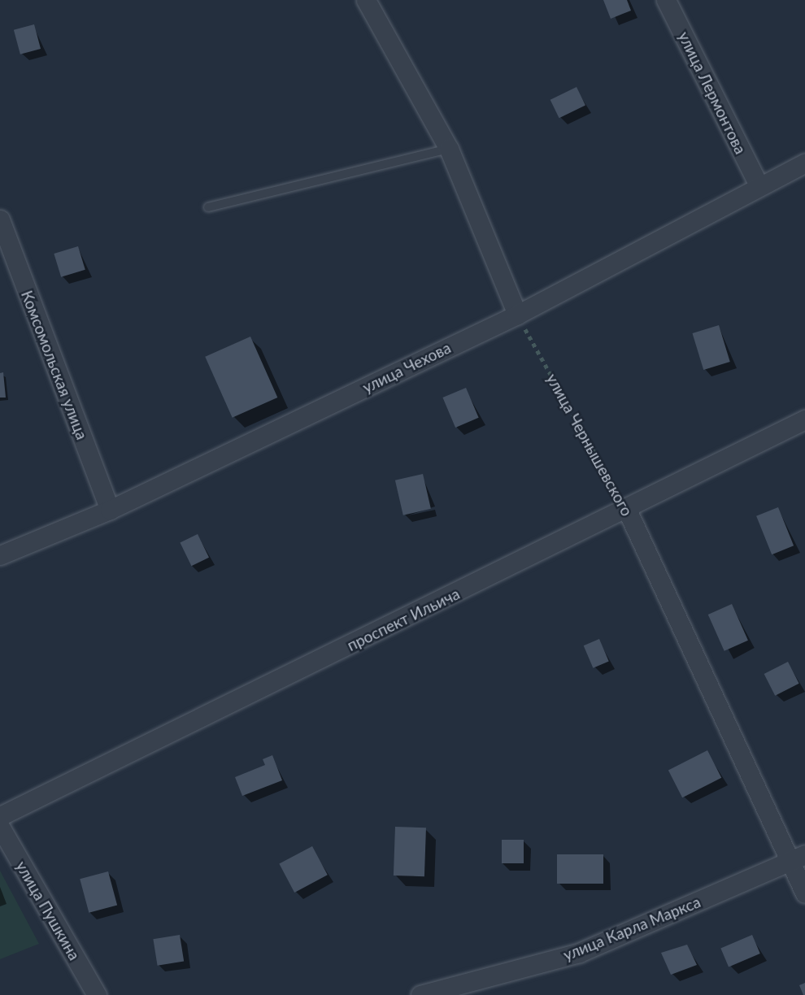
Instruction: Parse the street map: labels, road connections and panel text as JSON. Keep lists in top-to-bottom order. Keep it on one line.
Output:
{"streets":{"street":["улица Лермонтова","Комсомольская улица","улица Чехова","улица Чернышевского","проспект Ильича","улица Пушкина","улица Карла Маркса"]},"crossings":[["улица Лермонтова","улица Чехова"],["Комсомольская улица","улица Чехова"],["улица Чехова","улица Чернышевского"],["улица Чернышевского","проспект Ильича"],["улица Чернышевского","улица Карла Маркса"]]}
